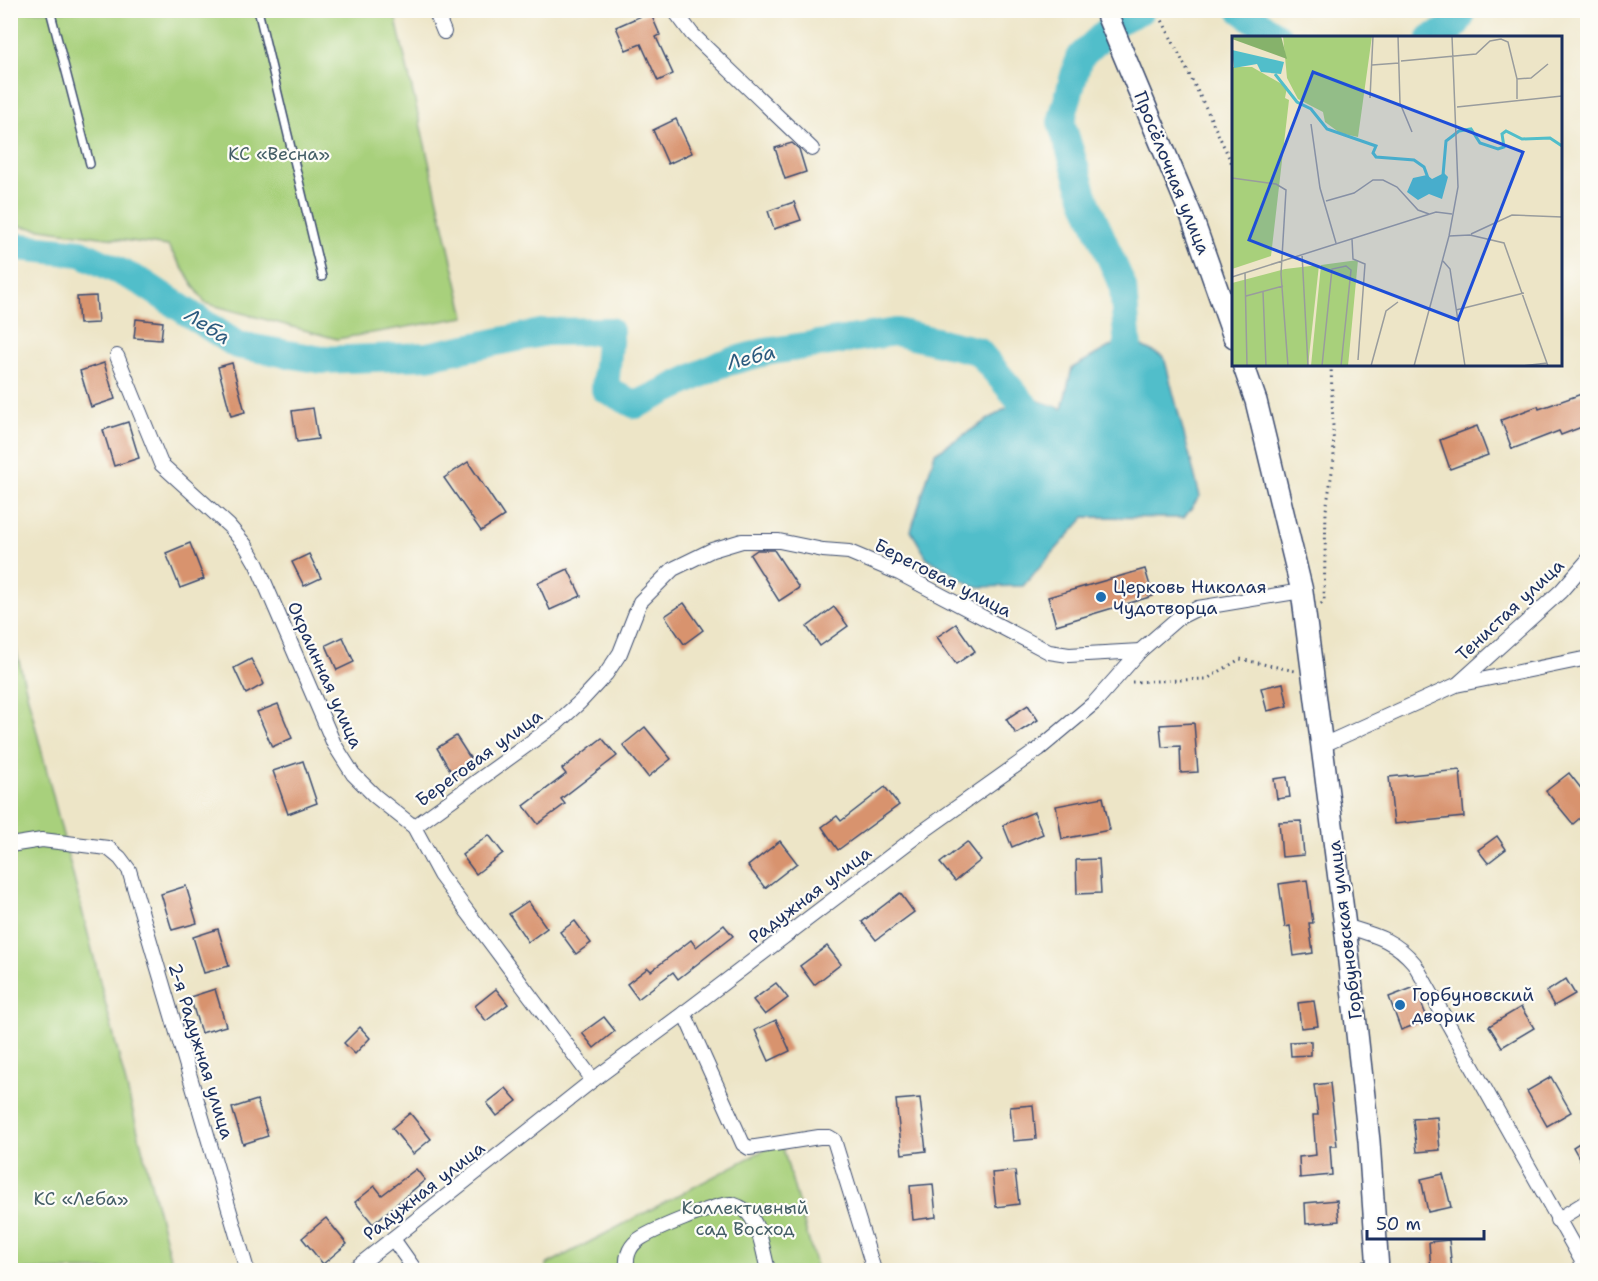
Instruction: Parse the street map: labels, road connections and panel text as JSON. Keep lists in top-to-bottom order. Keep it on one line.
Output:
{"streets":{"main road":["Просёлочная улица","Горбуновская улица"],"street":["Береговая улица","Тенистая улица","Окраинная улица","Радужная улица","2-я Радужная улица"]},"crossings":[["Береговая улица","Окраинная улица"],["Береговая улица","Радужная улица"],["Окраинная улица","Радужная улица"],["Радужная улица","Горбуновская улица"]],"water":["Леба"],"parks":["КС «Весна»","КС «Леба»","Коллективный сад Восход"],"places":["Церковь Николая Чудотворца","Горбуновский дворик"],"scale_bar":"50 m"}
